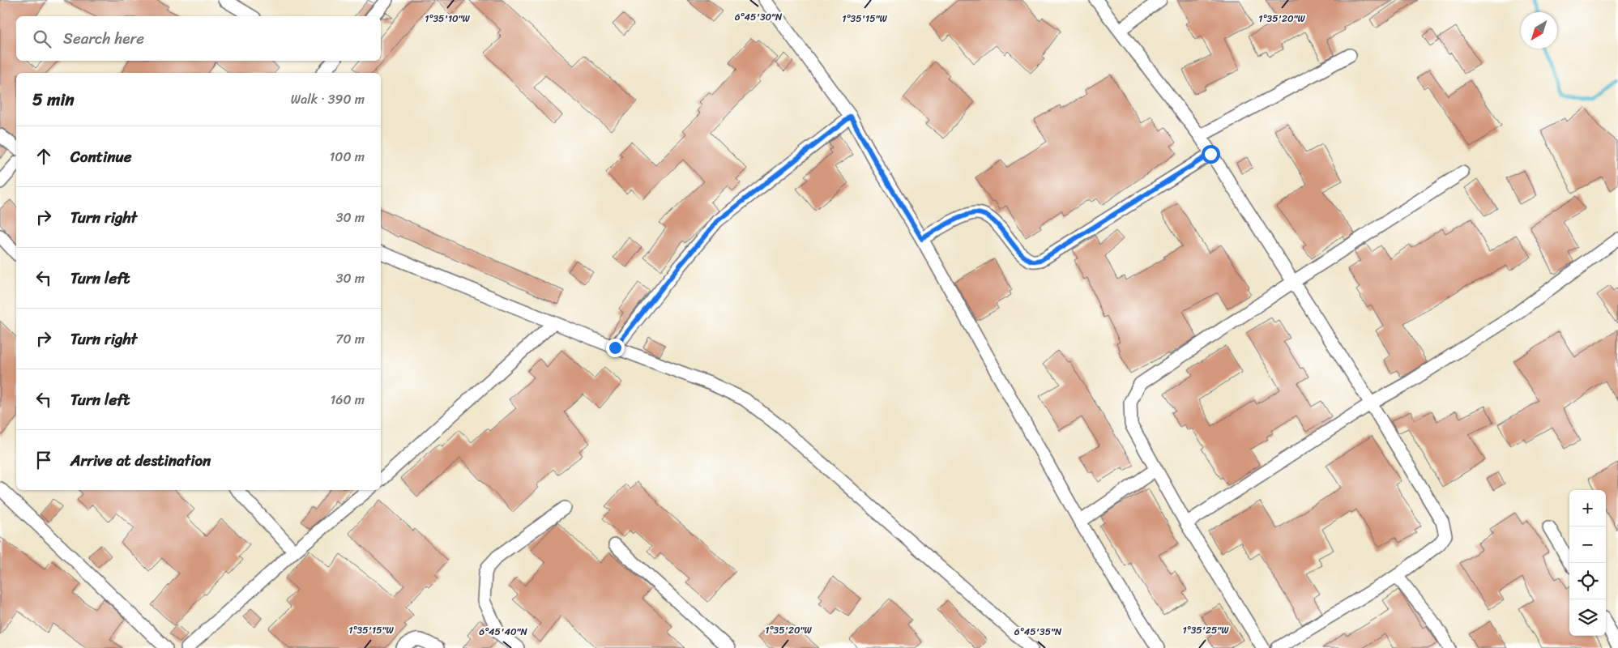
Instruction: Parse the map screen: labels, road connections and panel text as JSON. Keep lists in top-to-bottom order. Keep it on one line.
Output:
{"north":"bottom left","page":{"search":"Search here","heading":["5 min","Walk · 390 m"],"list":[["Continue","100 m"],["Turn right","30 m"],["Turn left","30 m"],["Turn right","70 m"],["Turn left","160 m"],"Arrive at destination"],"map_buttons":["+","−"]},"coordinates":["6°45'30\"N","1°35'10\"W","1°35'15\"W","1°35'20\"W","1°35'25\"W","6°45'40\"N","6°45'35\"N"]}
